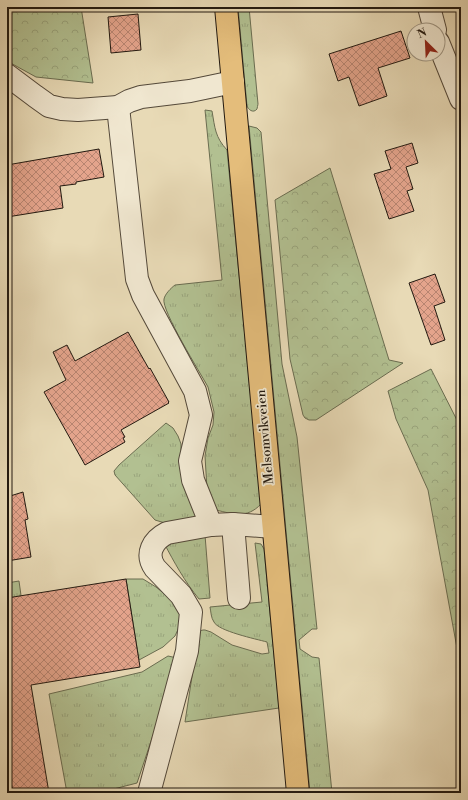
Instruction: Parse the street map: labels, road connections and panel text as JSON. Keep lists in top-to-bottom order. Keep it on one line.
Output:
{"streets":{"main road":["Melsomvikveien"]},"north":"top left"}
